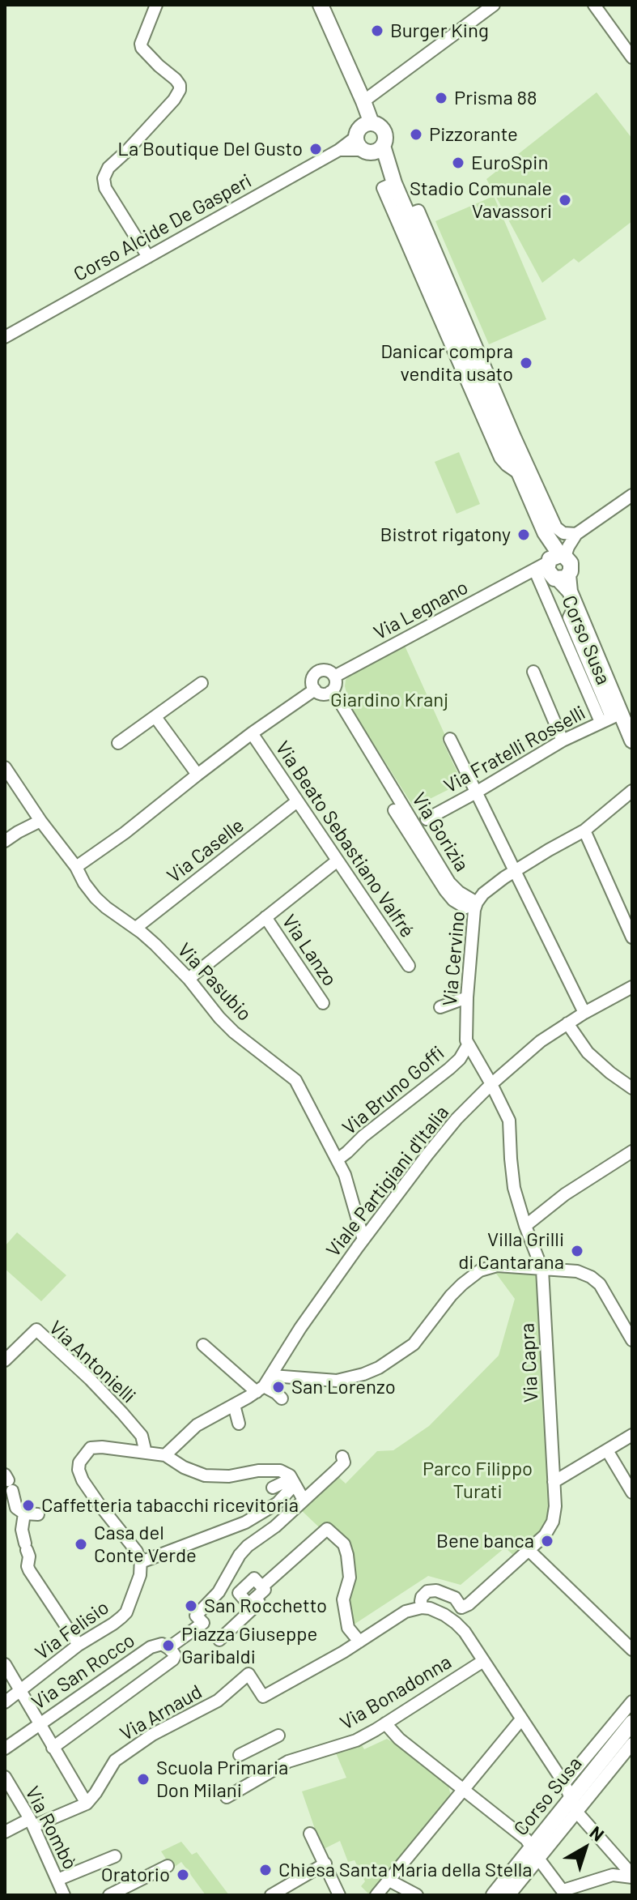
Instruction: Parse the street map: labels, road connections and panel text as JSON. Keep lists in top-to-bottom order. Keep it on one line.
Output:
{"streets":{"main road":["Corso Susa"],"street":["Corso Alcide De Gasperi","Via Legnano","Via Fratelli Rosselli","Via Gorizia","Via Beato Sebastiano Valfré","Via Caselle","Via Lanzo","Via Cervino","Via Pasubio","Via Bruno Goffi","Viale Partigiani d'Italia","Via Antonielli","Via Capra","Via Felisio","Via San Rocco","Via Bonadonna","Via Arnaud","Via Rombò"]},"crossings":[["Corso Alcide De Gasperi","Corso Susa"],["Via Legnano","Corso Susa"],["Via Legnano","Via Gorizia"],["Corso Susa","Via Fratelli Rosselli"],["Via Gorizia","Via Cervino"],["Via Beato Sebastiano Valfré","Via Caselle"],["Via Beato Sebastiano Valfré","Via Lanzo"],["Via Caselle","Via Pasubio"],["Via Lanzo","Via Pasubio"],["Via Cervino","Via Bruno Goffi"],["Via Cervino","Viale Partigiani d'Italia"],["Via Cervino","Via Capra"],["Via Pasubio","Via Bruno Goffi"],["Via Pasubio","Viale Partigiani d'Italia"],["Viale Partigiani d'Italia","Via Capra"]],"parks":["Giardino Kranj","Parco Filippo Turati"],"places":["Burger King","Prisma 88","Pizzorante","La Boutique Del Gusto","EuroSpin","Stadio Comunale Vavassori","Danicar compra vendita usato","Bistrot rigatony","Villa Grilli di Cantarana","San Lorenzo","Caffetteria tabacchi ricevitoria","Bene banca","Casa del Conte Verde","San Rocchetto","Piazza Giuseppe Garibaldi","Scuola Primaria Don Milani","Chiesa Santa Maria della Stella","Oratorio"],"north":"top right"}
